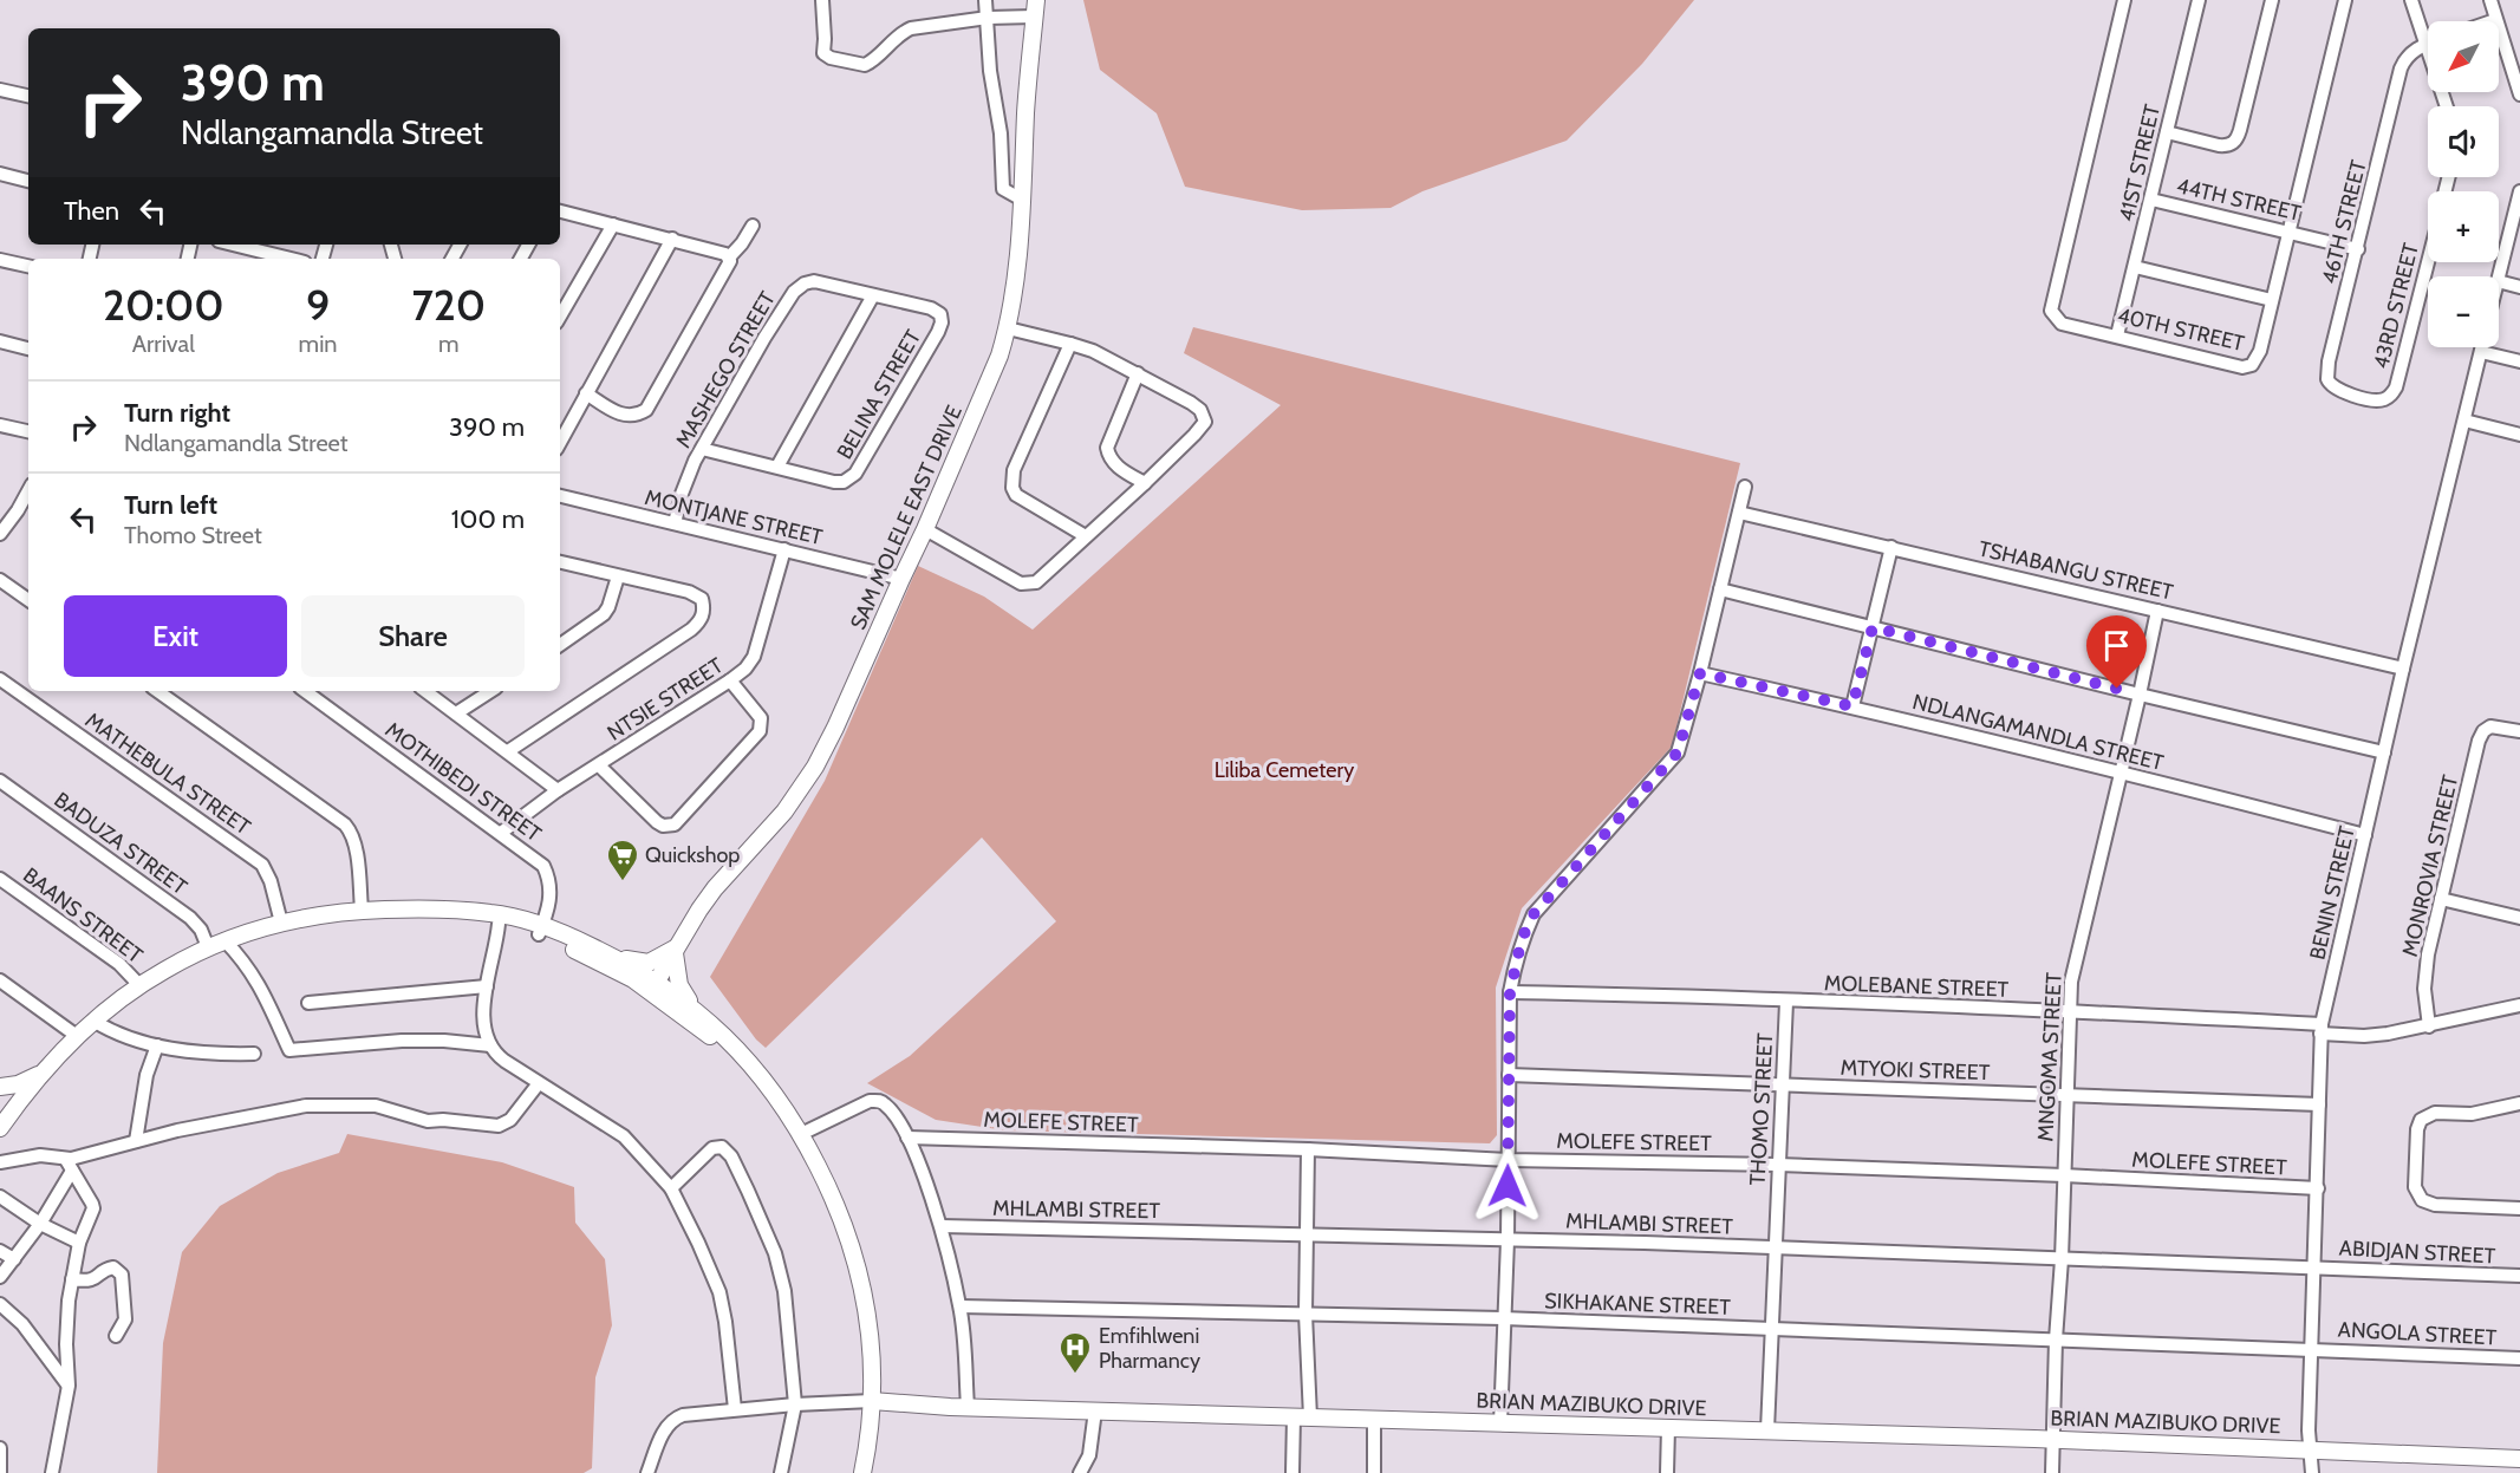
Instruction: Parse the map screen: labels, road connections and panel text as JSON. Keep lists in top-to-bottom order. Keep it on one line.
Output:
{"streets":{"street":["41ST STREET","44TH STREET","46TH STREET","43RD STREET","40TH STREET","MASHEGO STREET","BELINA STREET","MONTJANE STREET","SAM MOLELE EAST DRIVE","TSHABANGU STREET","NTSIE STREET","NDLANGAMANDLA STREET","MATHEBULA STREET","MOTHIBEDI STREET","BADUZA STREET","MONROVIA STREET","BENIN STREET","BAANS STREET","MOLEBANE STREET","MNGOMA STREET","MTYOKI STREET","THOMO STREET","MOLEFE STREET","MHLAMBI STREET","ABIDJAN STREET","SIKHAKANE STREET","ANGOLA STREET","BRIAN MAZIBUKO DRIVE"]},"crossings":[["41ST STREET","44TH STREET"],["41ST STREET","40TH STREET"],["44TH STREET","46TH STREET"],["44TH STREET","40TH STREET"],["46TH STREET","43RD STREET"],["MASHEGO STREET","BELINA STREET"],["MASHEGO STREET","MONTJANE STREET"],["MONTJANE STREET","SAM MOLELE EAST DRIVE"],["MONTJANE STREET","NTSIE STREET"],["TSHABANGU STREET","BENIN STREET"],["TSHABANGU STREET","MNGOMA STREET"],["NTSIE STREET","MOTHIBEDI STREET"],["NDLANGAMANDLA STREET","BENIN STREET"],["NDLANGAMANDLA STREET","MNGOMA STREET"],["MONROVIA STREET","MOLEBANE STREET"],["BENIN STREET","MOLEBANE STREET"],["BENIN STREET","MTYOKI STREET"],["BENIN STREET","MOLEFE STREET"],["BENIN STREET","MHLAMBI STREET"],["BENIN STREET","ABIDJAN STREET"],["BENIN STREET","SIKHAKANE STREET"],["BENIN STREET","ANGOLA STREET"],["BENIN STREET","BRIAN MAZIBUKO DRIVE"],["MOLEBANE STREET","MNGOMA STREET"],["MOLEBANE STREET","THOMO STREET"],["MNGOMA STREET","MTYOKI STREET"],["MNGOMA STREET","MOLEFE STREET"],["MNGOMA STREET","MHLAMBI STREET"],["MNGOMA STREET","SIKHAKANE STREET"],["MNGOMA STREET","BRIAN MAZIBUKO DRIVE"],["MTYOKI STREET","THOMO STREET"],["THOMO STREET","MOLEFE STREET"],["THOMO STREET","MHLAMBI STREET"],["THOMO STREET","SIKHAKANE STREET"],["THOMO STREET","BRIAN MAZIBUKO DRIVE"],["MHLAMBI STREET","ABIDJAN STREET"],["SIKHAKANE STREET","ANGOLA STREET"]],"parks":["Liliba Cemetery"],"places":{"supermarket":["Quickshop"],"hospital":["Emfihlweni Pharmancy"]},"north":"bottom left","page":{"map_buttons":["+","−"],"turn":["390 m","Ndlangamandla Street"],"then":"Then","eta":["20:00","Arrival","9","min","720","m"],"list":[{"name":"Turn right","note":"Ndlangamandla Street","value":"390 m"},{"name":"Turn left","note":"Thomo Street","value":"100 m"}],"buttons":["Exit","Share"]}}
